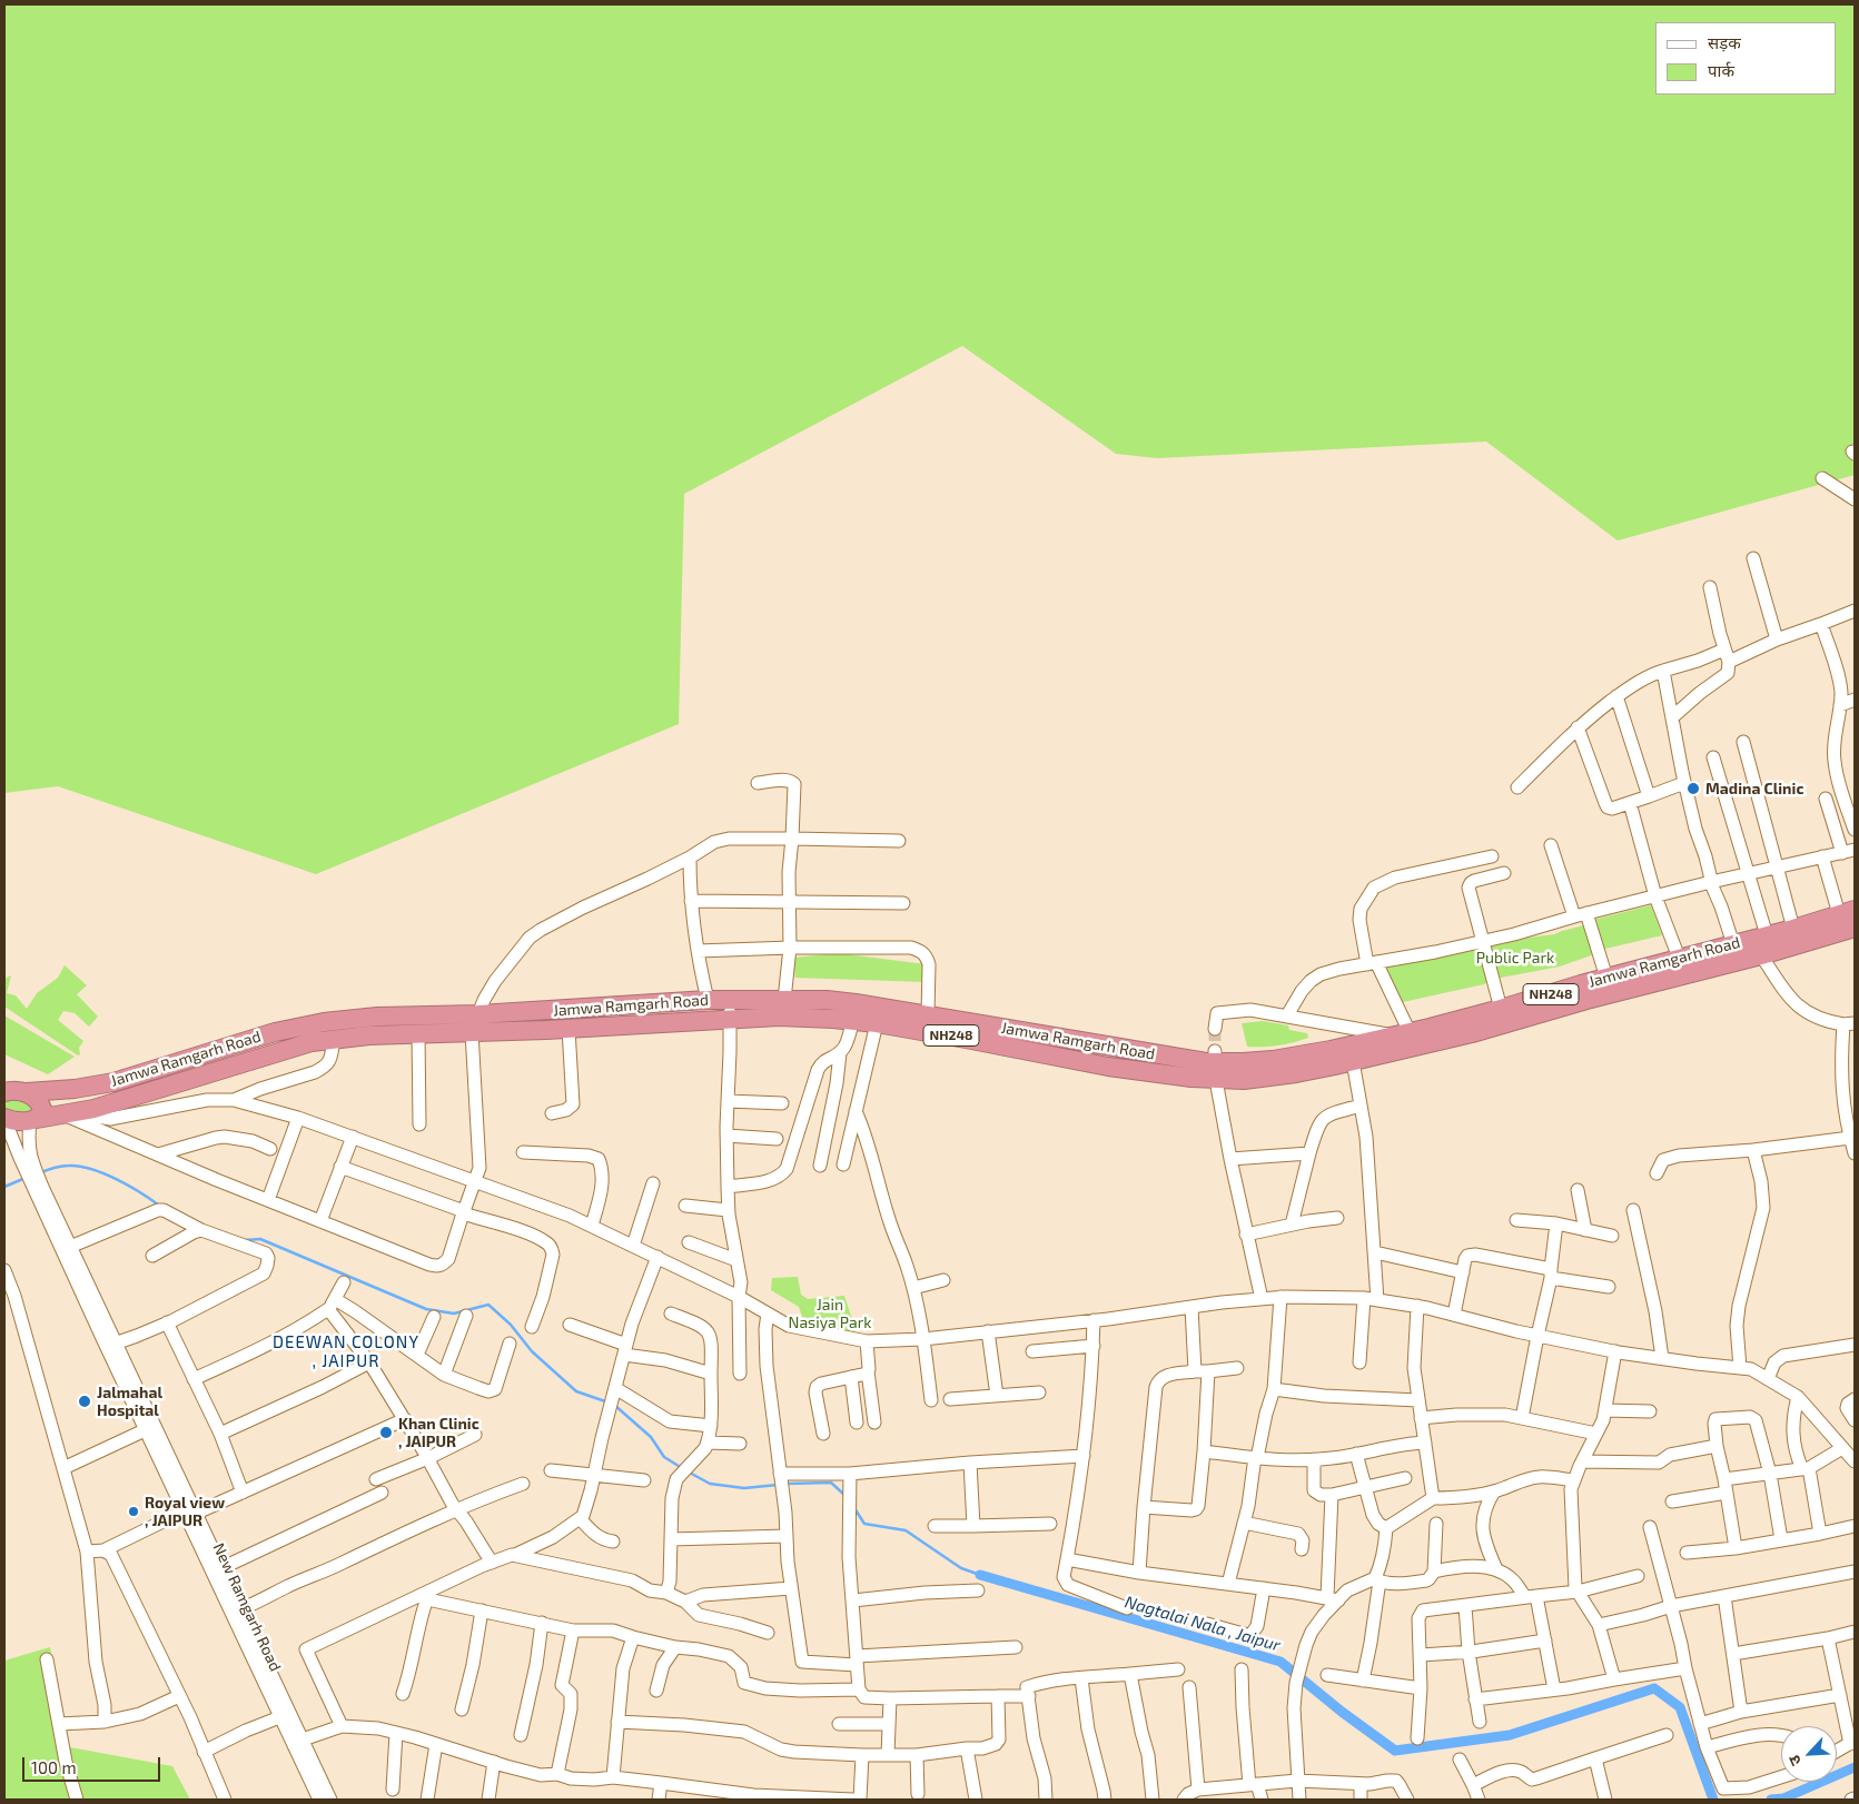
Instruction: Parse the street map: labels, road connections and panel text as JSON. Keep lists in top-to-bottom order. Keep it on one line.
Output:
{"streets":{"highway":["Jamwa Ramgarh Road","NH248"],"street":["New Ramgarh Road"]},"crossings":[["Jamwa Ramgarh Road","NH248"]],"districts":["DEEWAN COLONY , JAIPUR"],"water":["Nagtalai Nala , Jaipur"],"parks":["Public Park","Jain Nasiya Park"],"places":["Madina Clinic","Jalmahal Hospital","Khan Clinic , JAIPUR","Royal view , JAIPUR"],"legend":["सड़क","पार्क"],"scale_bar":"100 m","north":"bottom left"}
